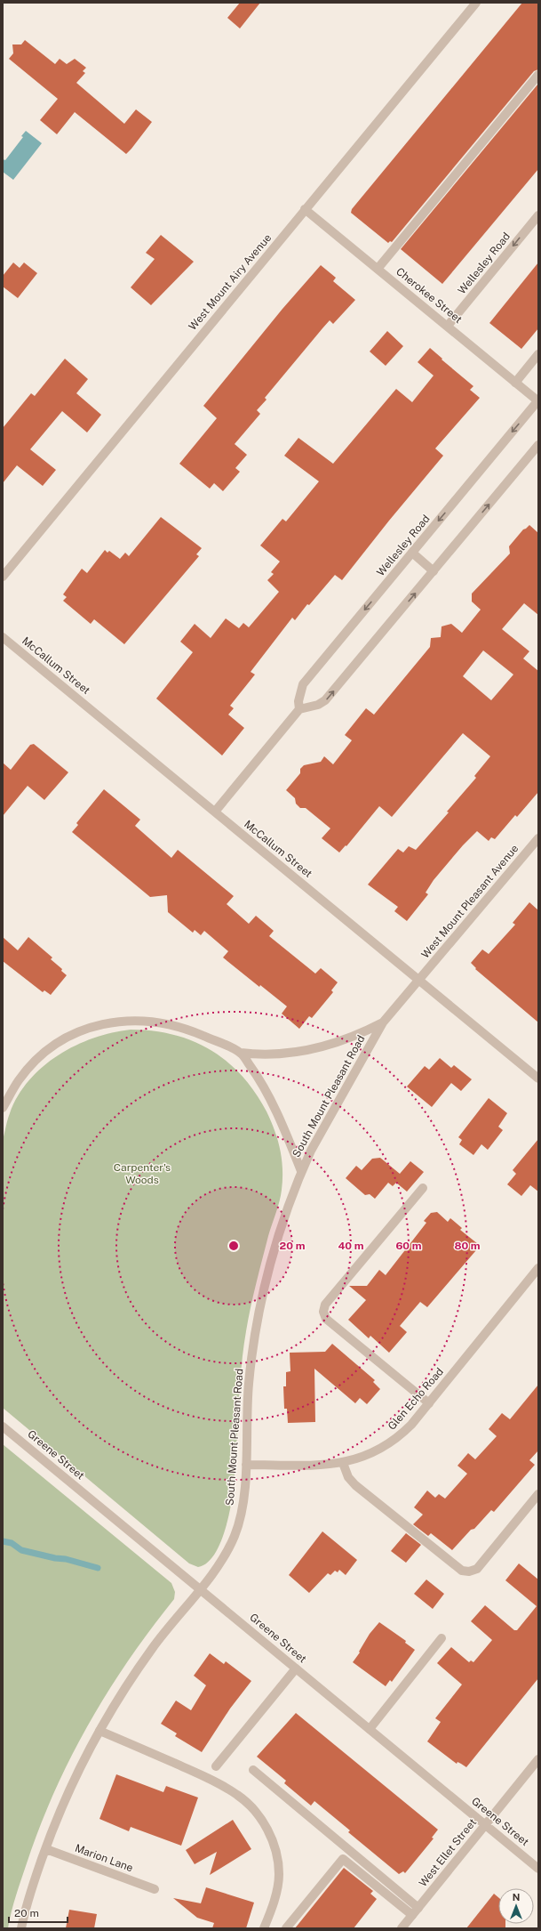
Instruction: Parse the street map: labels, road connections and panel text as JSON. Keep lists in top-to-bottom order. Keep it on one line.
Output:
{"streets":{"street":["Wellesley Road","West Mount Airy Avenue","Cherokee Street","McCallum Street","West Mount Pleasant Avenue","South Mount Pleasant Road","Glen Echo Road","Greene Street","West Ellet Street","Marion Lane"]},"crossings":[["Wellesley Road","Cherokee Street"],["West Mount Airy Avenue","Cherokee Street"],["McCallum Street","West Mount Pleasant Avenue"],["West Mount Pleasant Avenue","South Mount Pleasant Road"],["South Mount Pleasant Road","Glen Echo Road"],["South Mount Pleasant Road","Greene Street"],["South Mount Pleasant Road","Marion Lane"],["Greene Street","West Ellet Street"]],"parks":["Carpenter's Woods"],"scale_bar":"20 m","north":"top","rings":["20 m","40 m","60 m","80 m"]}
